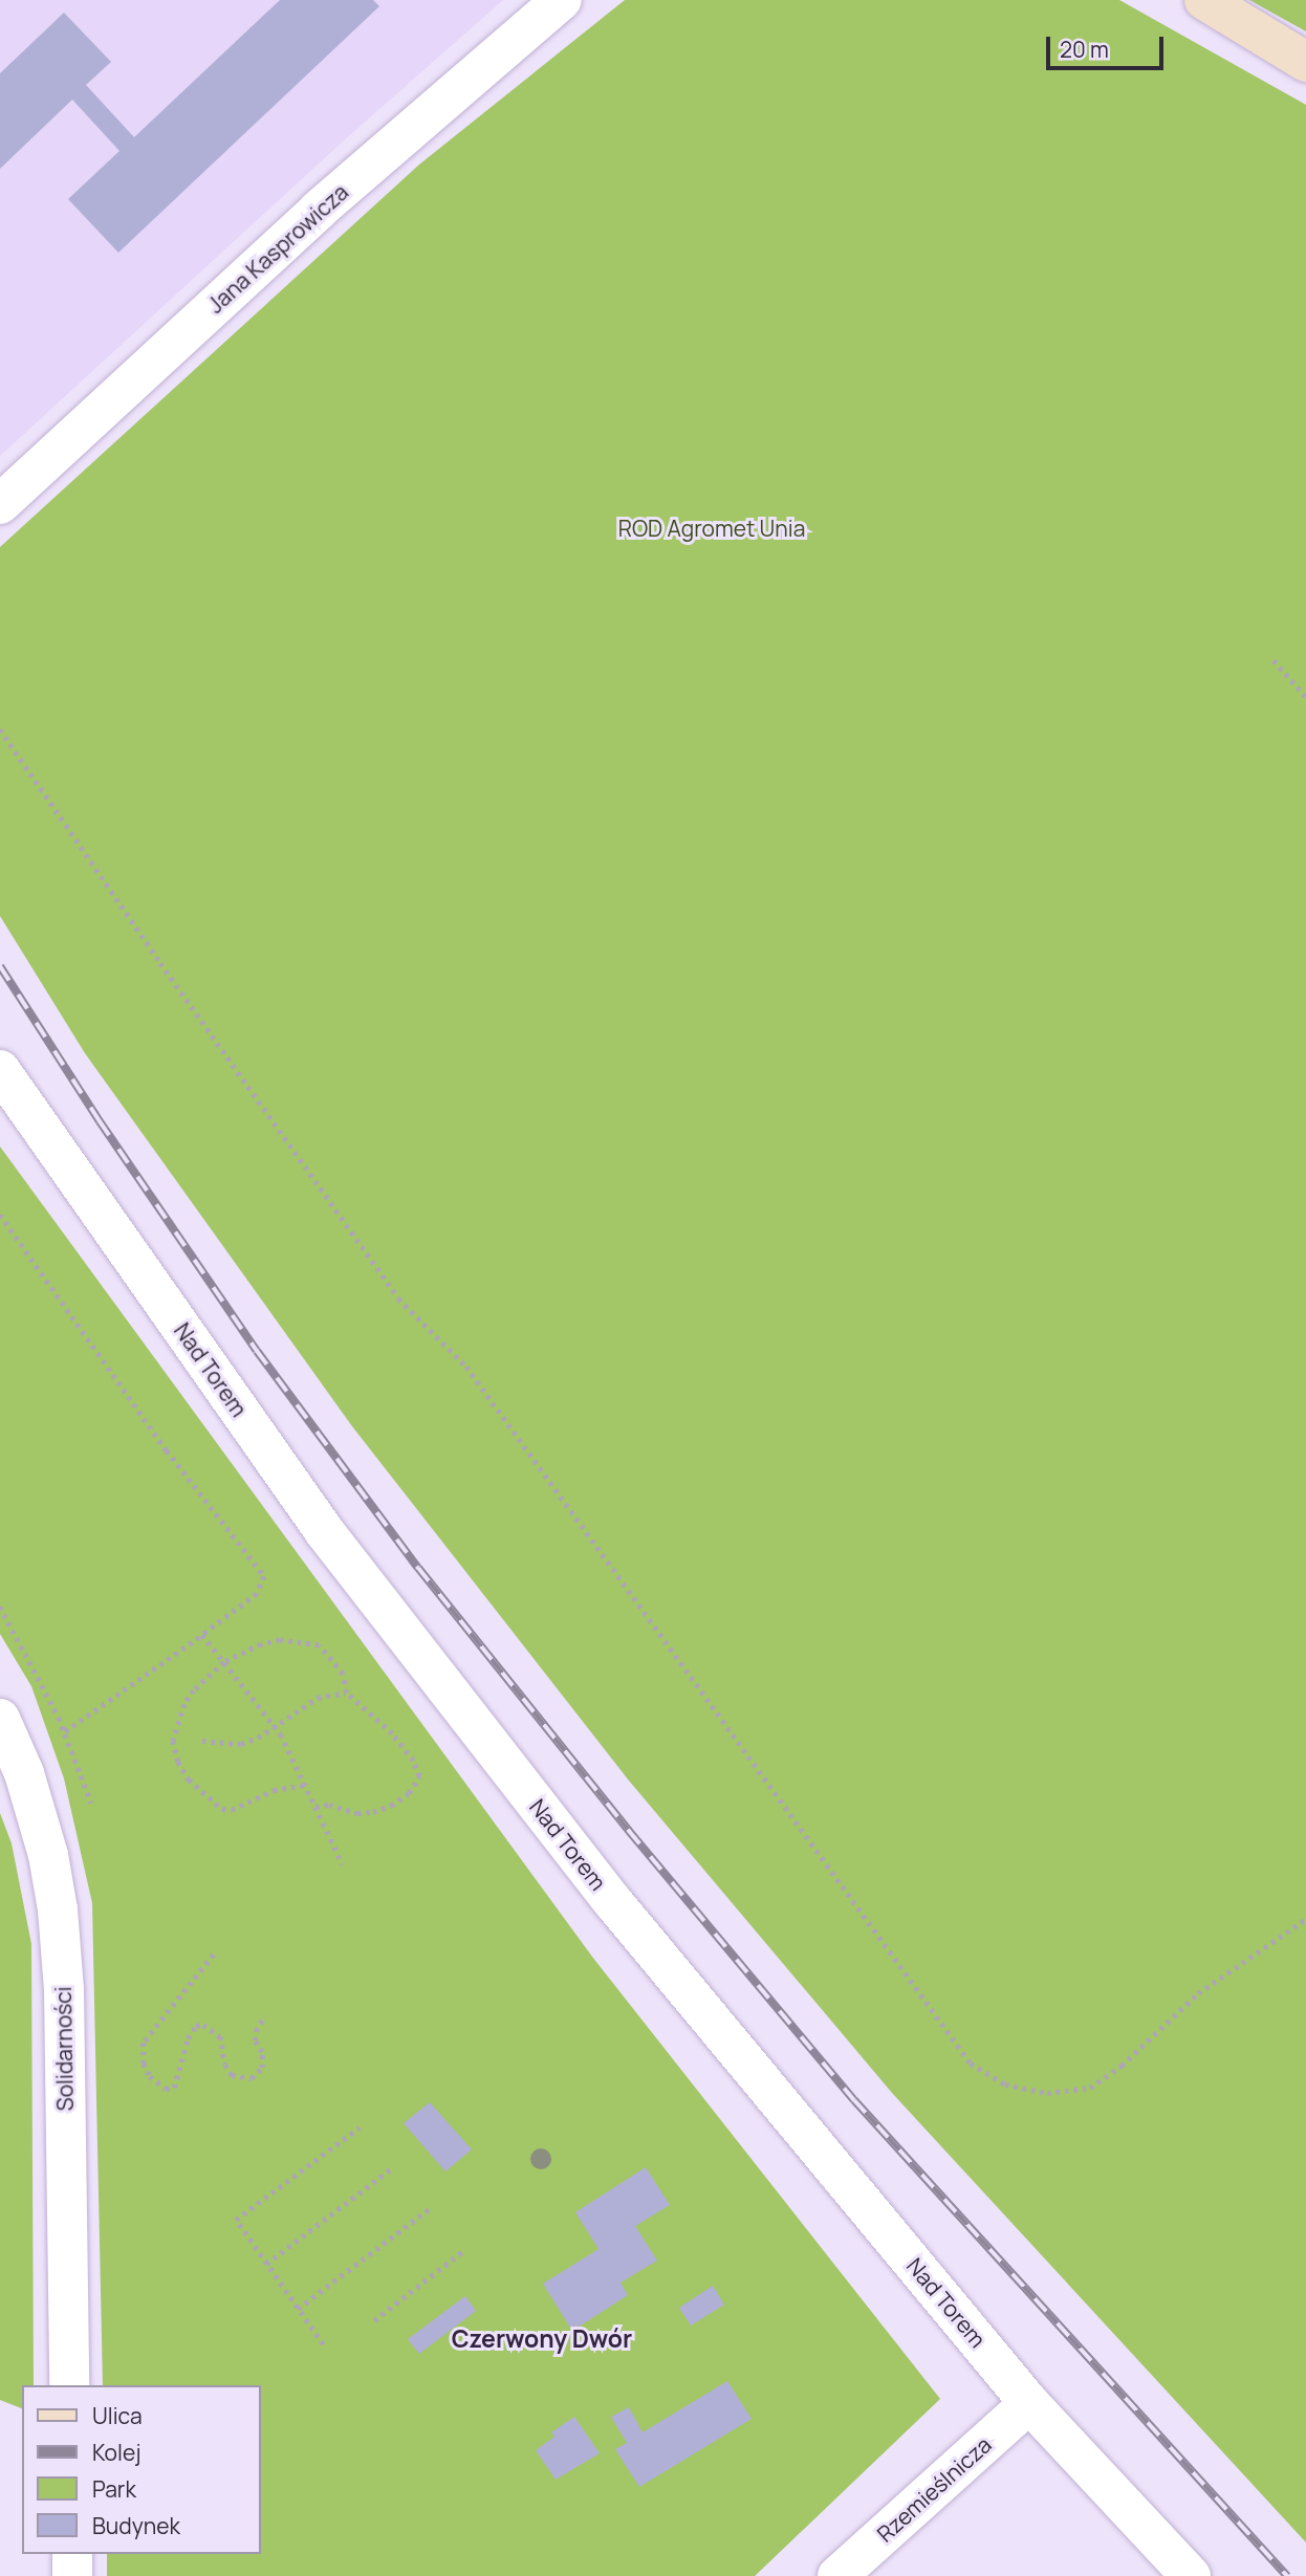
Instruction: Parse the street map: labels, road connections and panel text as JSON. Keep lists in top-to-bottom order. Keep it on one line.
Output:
{"streets":{"street":["Jana Kasprowicza","Nad Torem","Solidarności","Rzemieślnicza"]},"crossings":[["Nad Torem","Rzemieślnicza"]],"districts":["Czerwony Dwór"],"parks":["ROD Agromet Unia"],"legend":["Ulica","Kolej","Park","Budynek"],"scale_bar":"20 m"}
